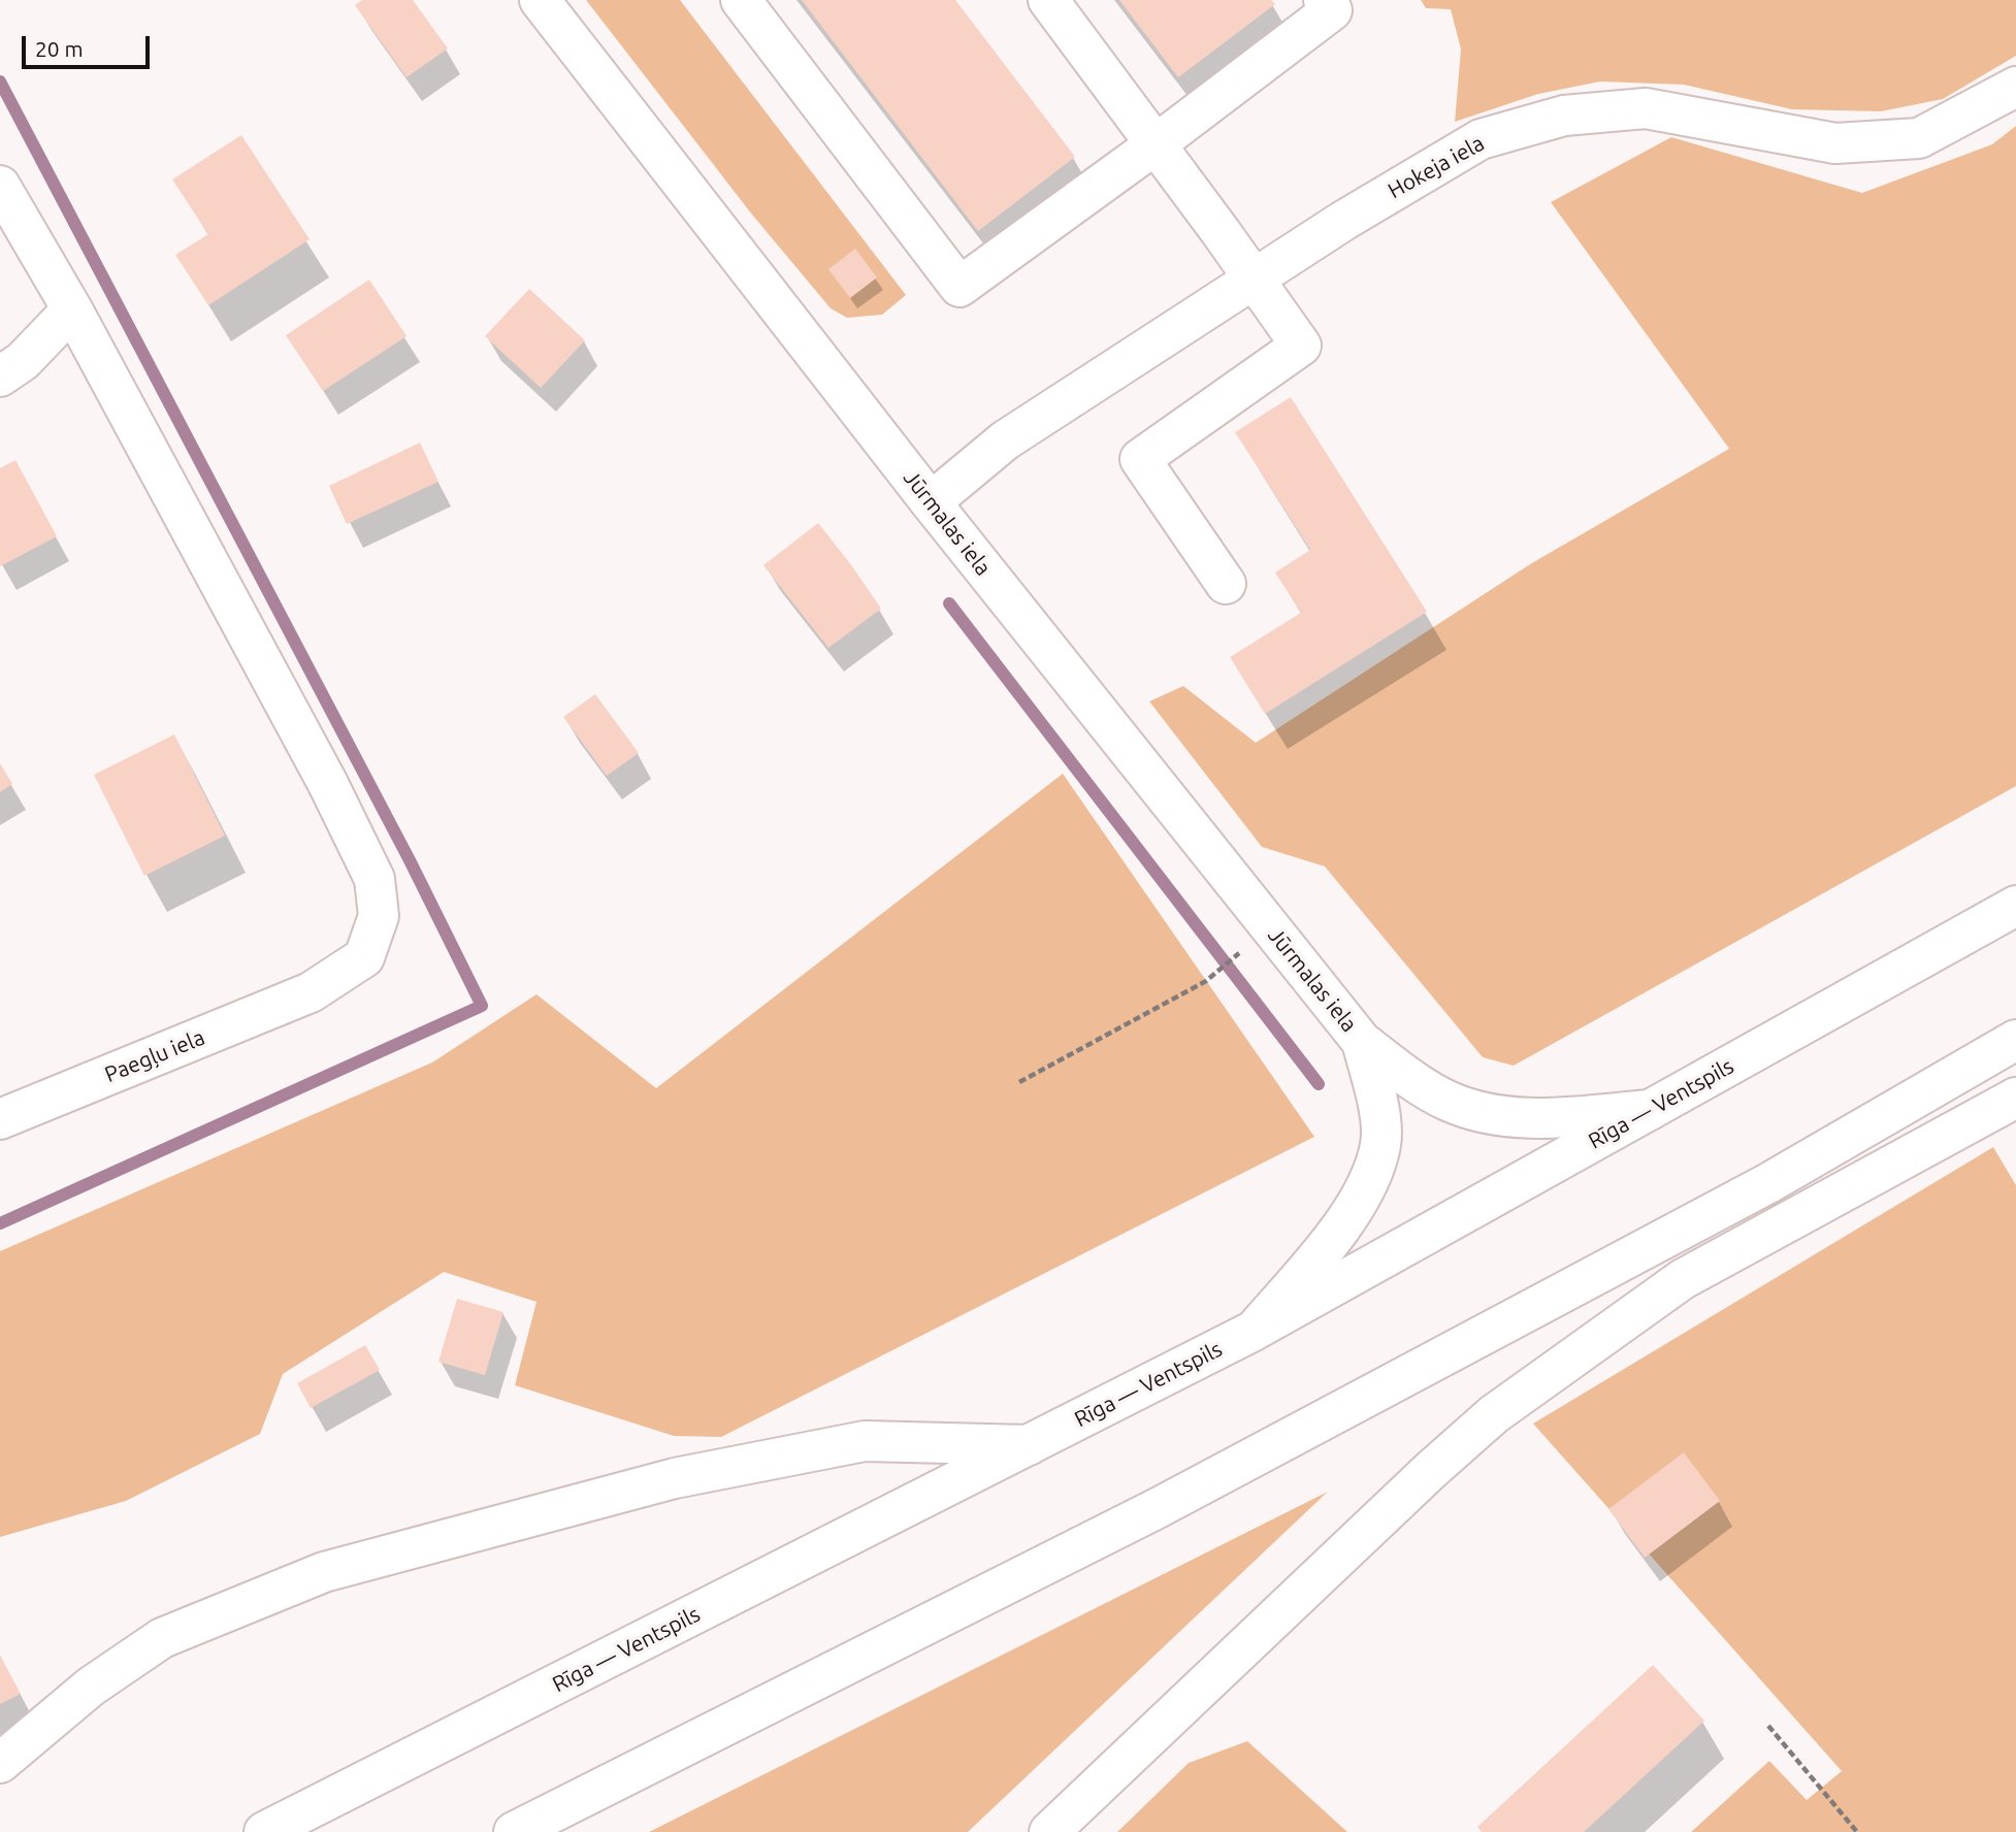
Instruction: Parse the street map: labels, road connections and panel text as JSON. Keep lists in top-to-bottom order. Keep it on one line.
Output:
{"streets":{"main road":["Hokeja iela","Jūrmalas iela","Paegļu iela","Rīga — Ventspils"]},"crossings":[["Hokeja iela","Jūrmalas iela"]],"scale_bar":"20 m"}
